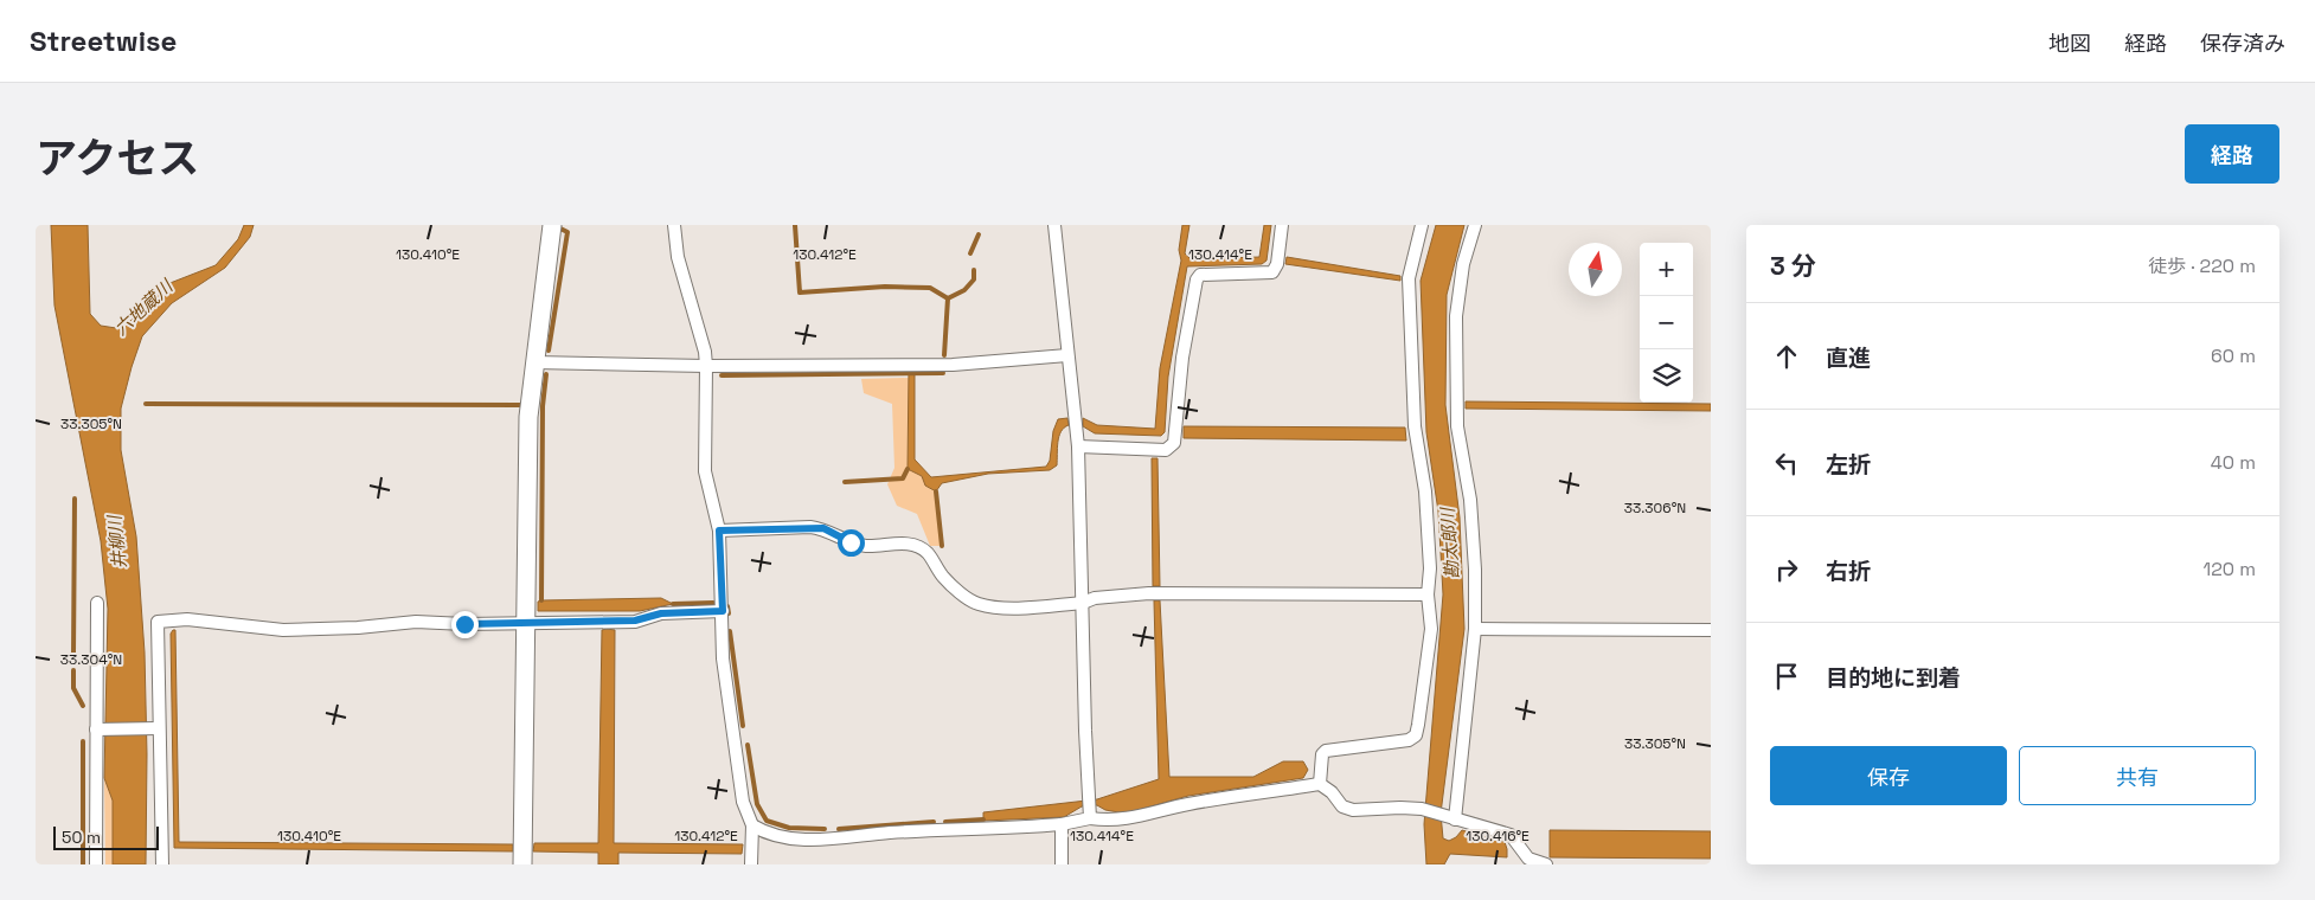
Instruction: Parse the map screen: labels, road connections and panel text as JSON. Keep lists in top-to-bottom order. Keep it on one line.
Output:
{"water":["六地蔵川","井柳川","勘太郎川"],"scale_bar":"50 m","north":"top","page":{"header":"Streetwise","nav":["地図","経路","保存済み"],"title":"アクセス","buttons":["経路",["保存","共有"]],"heading":["3 分","徒歩 · 220 m"],"map_buttons":["+","−"],"list":[["直進","60 m"],["左折","40 m"],["右折","120 m"],"目的地に到着"],"scale":"50 m"},"coordinates":["130.410°E","130.412°E","130.414°E","33.305°N","33.306°N","33.304°N","130.416°E"]}
